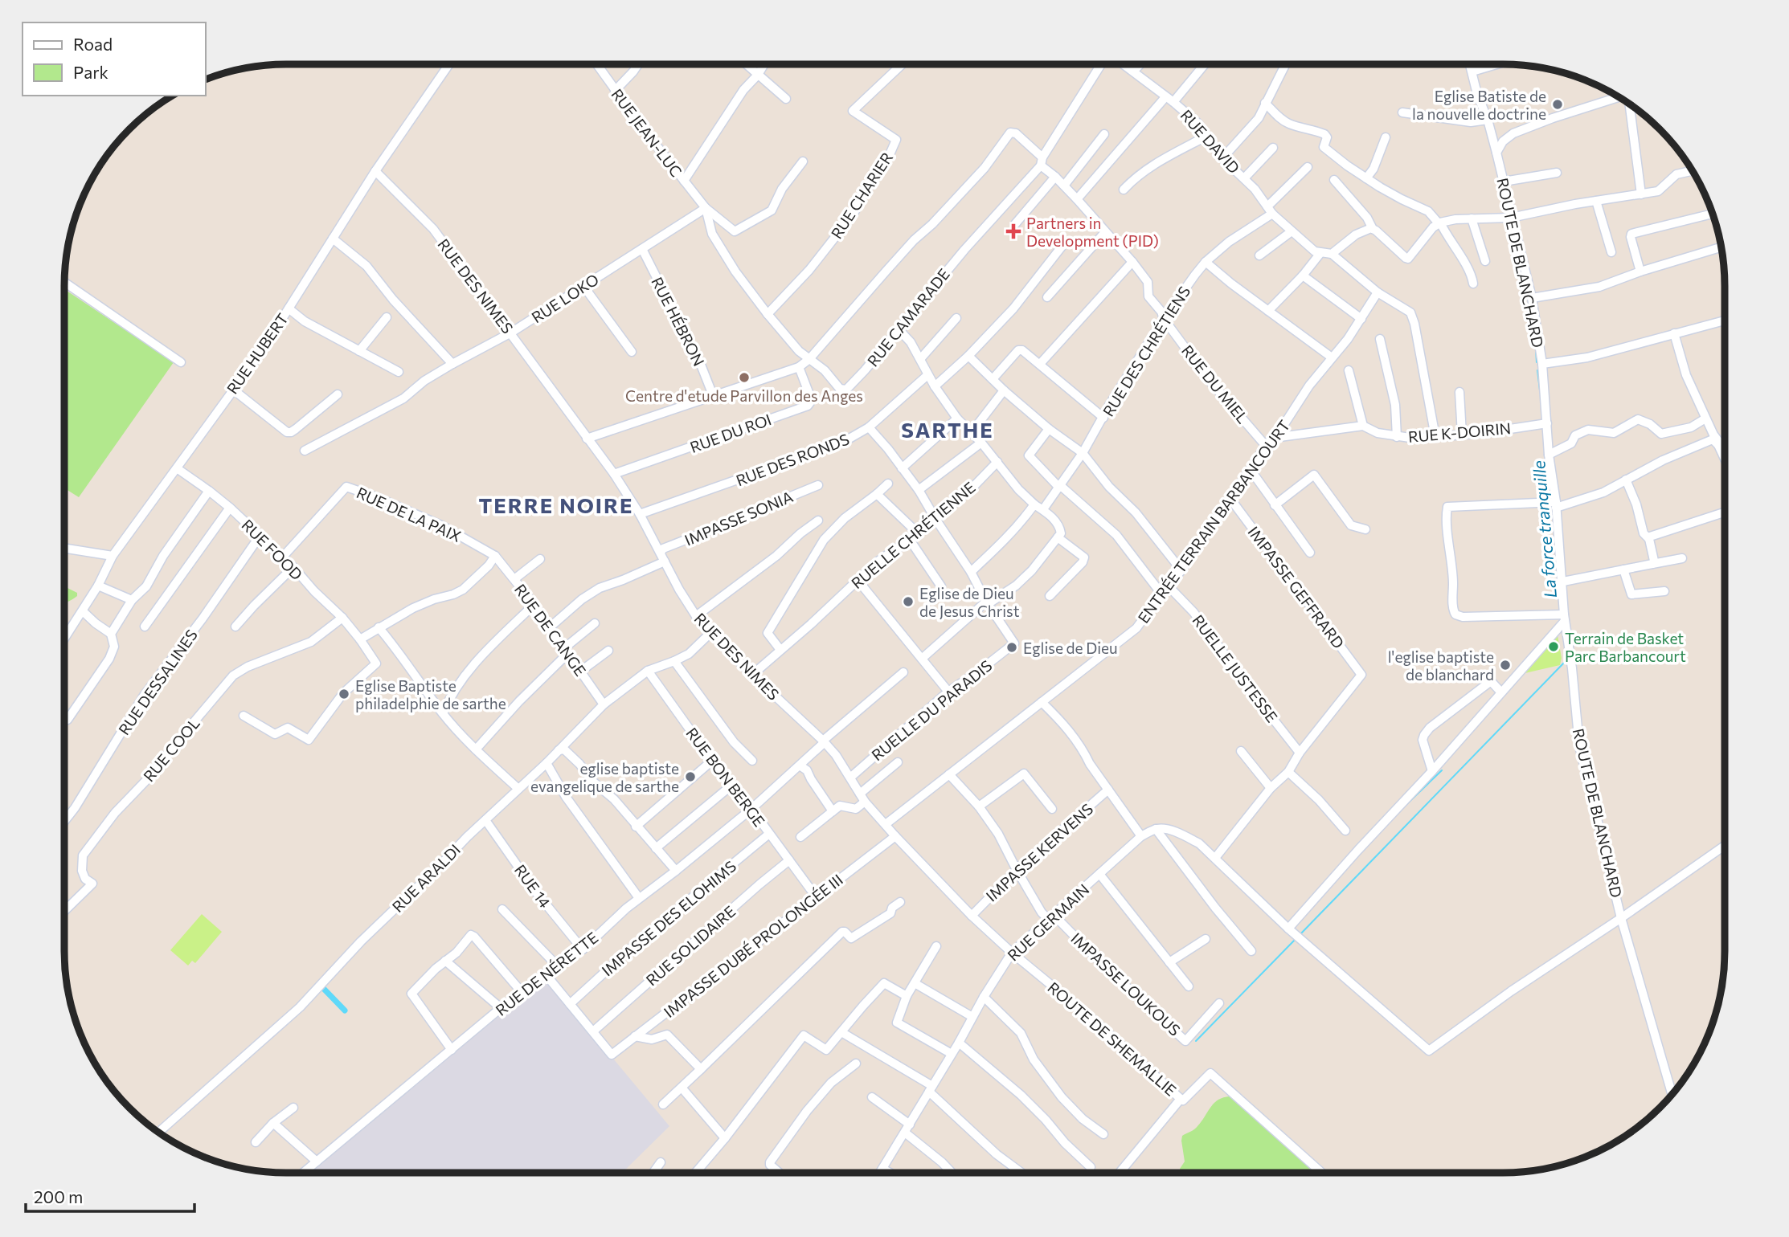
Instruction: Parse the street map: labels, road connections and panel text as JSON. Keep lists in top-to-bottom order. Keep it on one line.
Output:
{"streets":{"street":["RUE JEAN-LUC","RUE DAVID","RUE CHARIER","ROUTE DE BLANCHARD","RUE DES NIMES","RUE LOKO","RUE CAMARADE","RUE HÉBRON","RUE DES CHRÉTIENS","RUE HUBERT","RUE DU MIEL","RUE K-DOIRIN","RUE DU ROI","RUE DES RONDS","RUE DE LA PAIX","IMPASSE SONIA","ENTRÉE TERRAIN BARBANCOURT","RUELLE CHRÉTIENNE","RUE FOOD","IMPASSE GEFFRARD","RUE DE CANGE","RUELLE JUSTESSE","RUE DESSALINES","RUELLE DU PARADIS","RUE COOL","RUE BON BERGE","IMPASSE KERVENS","RUE ARALDI","RUE 14","IMPASSE DES ELOHIMS","RUE GERMAIN","RUE SOLIDAIRE","IMPASSE DUBÉ PROLONGÉE III","RUE DE NÉRETTE","IMPASSE LOUKOUS","ROUTE DE SHEMALLIE"]},"crossings":[["RUE JEAN-LUC","RUE LOKO"],["RUE JEAN-LUC","RUE CAMARADE"],["RUE DAVID","RUE DES CHRÉTIENS"],["RUE CHARIER","RUE CAMARADE"],["ROUTE DE BLANCHARD","RUE K-DOIRIN"],["RUE DES NIMES","RUE LOKO"],["RUE DES NIMES","RUE HUBERT"],["RUE DES NIMES","RUE DU ROI"],["RUE DES NIMES","RUE DES RONDS"],["RUE DES NIMES","IMPASSE SONIA"],["RUE DES NIMES","ENTRÉE TERRAIN BARBANCOURT"],["RUE DES NIMES","RUELLE CHRÉTIENNE"],["RUE DES NIMES","RUELLE DU PARADIS"],["RUE DES NIMES","IMPASSE KERVENS"],["RUE DES NIMES","RUE ARALDI"],["RUE DES NIMES","RUE GERMAIN"],["RUE DES NIMES","IMPASSE DUBÉ PROLONGÉE III"],["RUE DES NIMES","RUE DE NÉRETTE"],["RUE DES NIMES","ROUTE DE SHEMALLIE"],["RUE LOKO","RUE CAMARADE"],["RUE LOKO","RUE HÉBRON"],["RUE CAMARADE","RUE DU MIEL"],["RUE DES CHRÉTIENS","RUE DU MIEL"],["RUE HUBERT","RUE FOOD"],["RUE DU MIEL","ENTRÉE TERRAIN BARBANCOURT"],["RUE K-DOIRIN","ENTRÉE TERRAIN BARBANCOURT"],["RUE DE LA PAIX","RUE FOOD"],["RUE DE LA PAIX","RUE DE CANGE"],["ENTRÉE TERRAIN BARBANCOURT","IMPASSE GEFFRARD"],["ENTRÉE TERRAIN BARBANCOURT","RUELLE JUSTESSE"],["ENTRÉE TERRAIN BARBANCOURT","IMPASSE LOUKOUS"],["RUE FOOD","RUE DESSALINES"],["RUE FOOD","RUE COOL"],["IMPASSE GEFFRARD","RUELLE JUSTESSE"],["RUE DE CANGE","RUE ARALDI"],["RUE BON BERGE","RUE ARALDI"],["RUE BON BERGE","IMPASSE DES ELOHIMS"],["RUE BON BERGE","RUE SOLIDAIRE"],["RUE BON BERGE","IMPASSE DUBÉ PROLONGÉE III"],["RUE BON BERGE","RUE DE NÉRETTE"],["IMPASSE KERVENS","IMPASSE LOUKOUS"],["RUE ARALDI","RUE 14"],["RUE 14","RUE DE NÉRETTE"],["RUE GERMAIN","IMPASSE LOUKOUS"],["RUE GERMAIN","ROUTE DE SHEMALLIE"],["RUE SOLIDAIRE","IMPASSE DUBÉ PROLONGÉE III"]],"districts":["SARTHE","TERRE NOIRE"],"water":["La force tranquille"],"places":{"other":["Eglise Batiste de la nouvelle doctrine","Centre d'etude Parvillon des Anges","Eglise de Dieu de Jesus Christ","Terrain de Basket Parc Barbancourt","Eglise de Dieu","l'eglise baptiste de blanchard","Eglise Baptiste philadelphie de sarthe","eglise baptiste evangelique de sarthe"],"health":["Partners in Development (PID)"]},"legend":["Road","Park"],"scale_bar":"200 m"}
